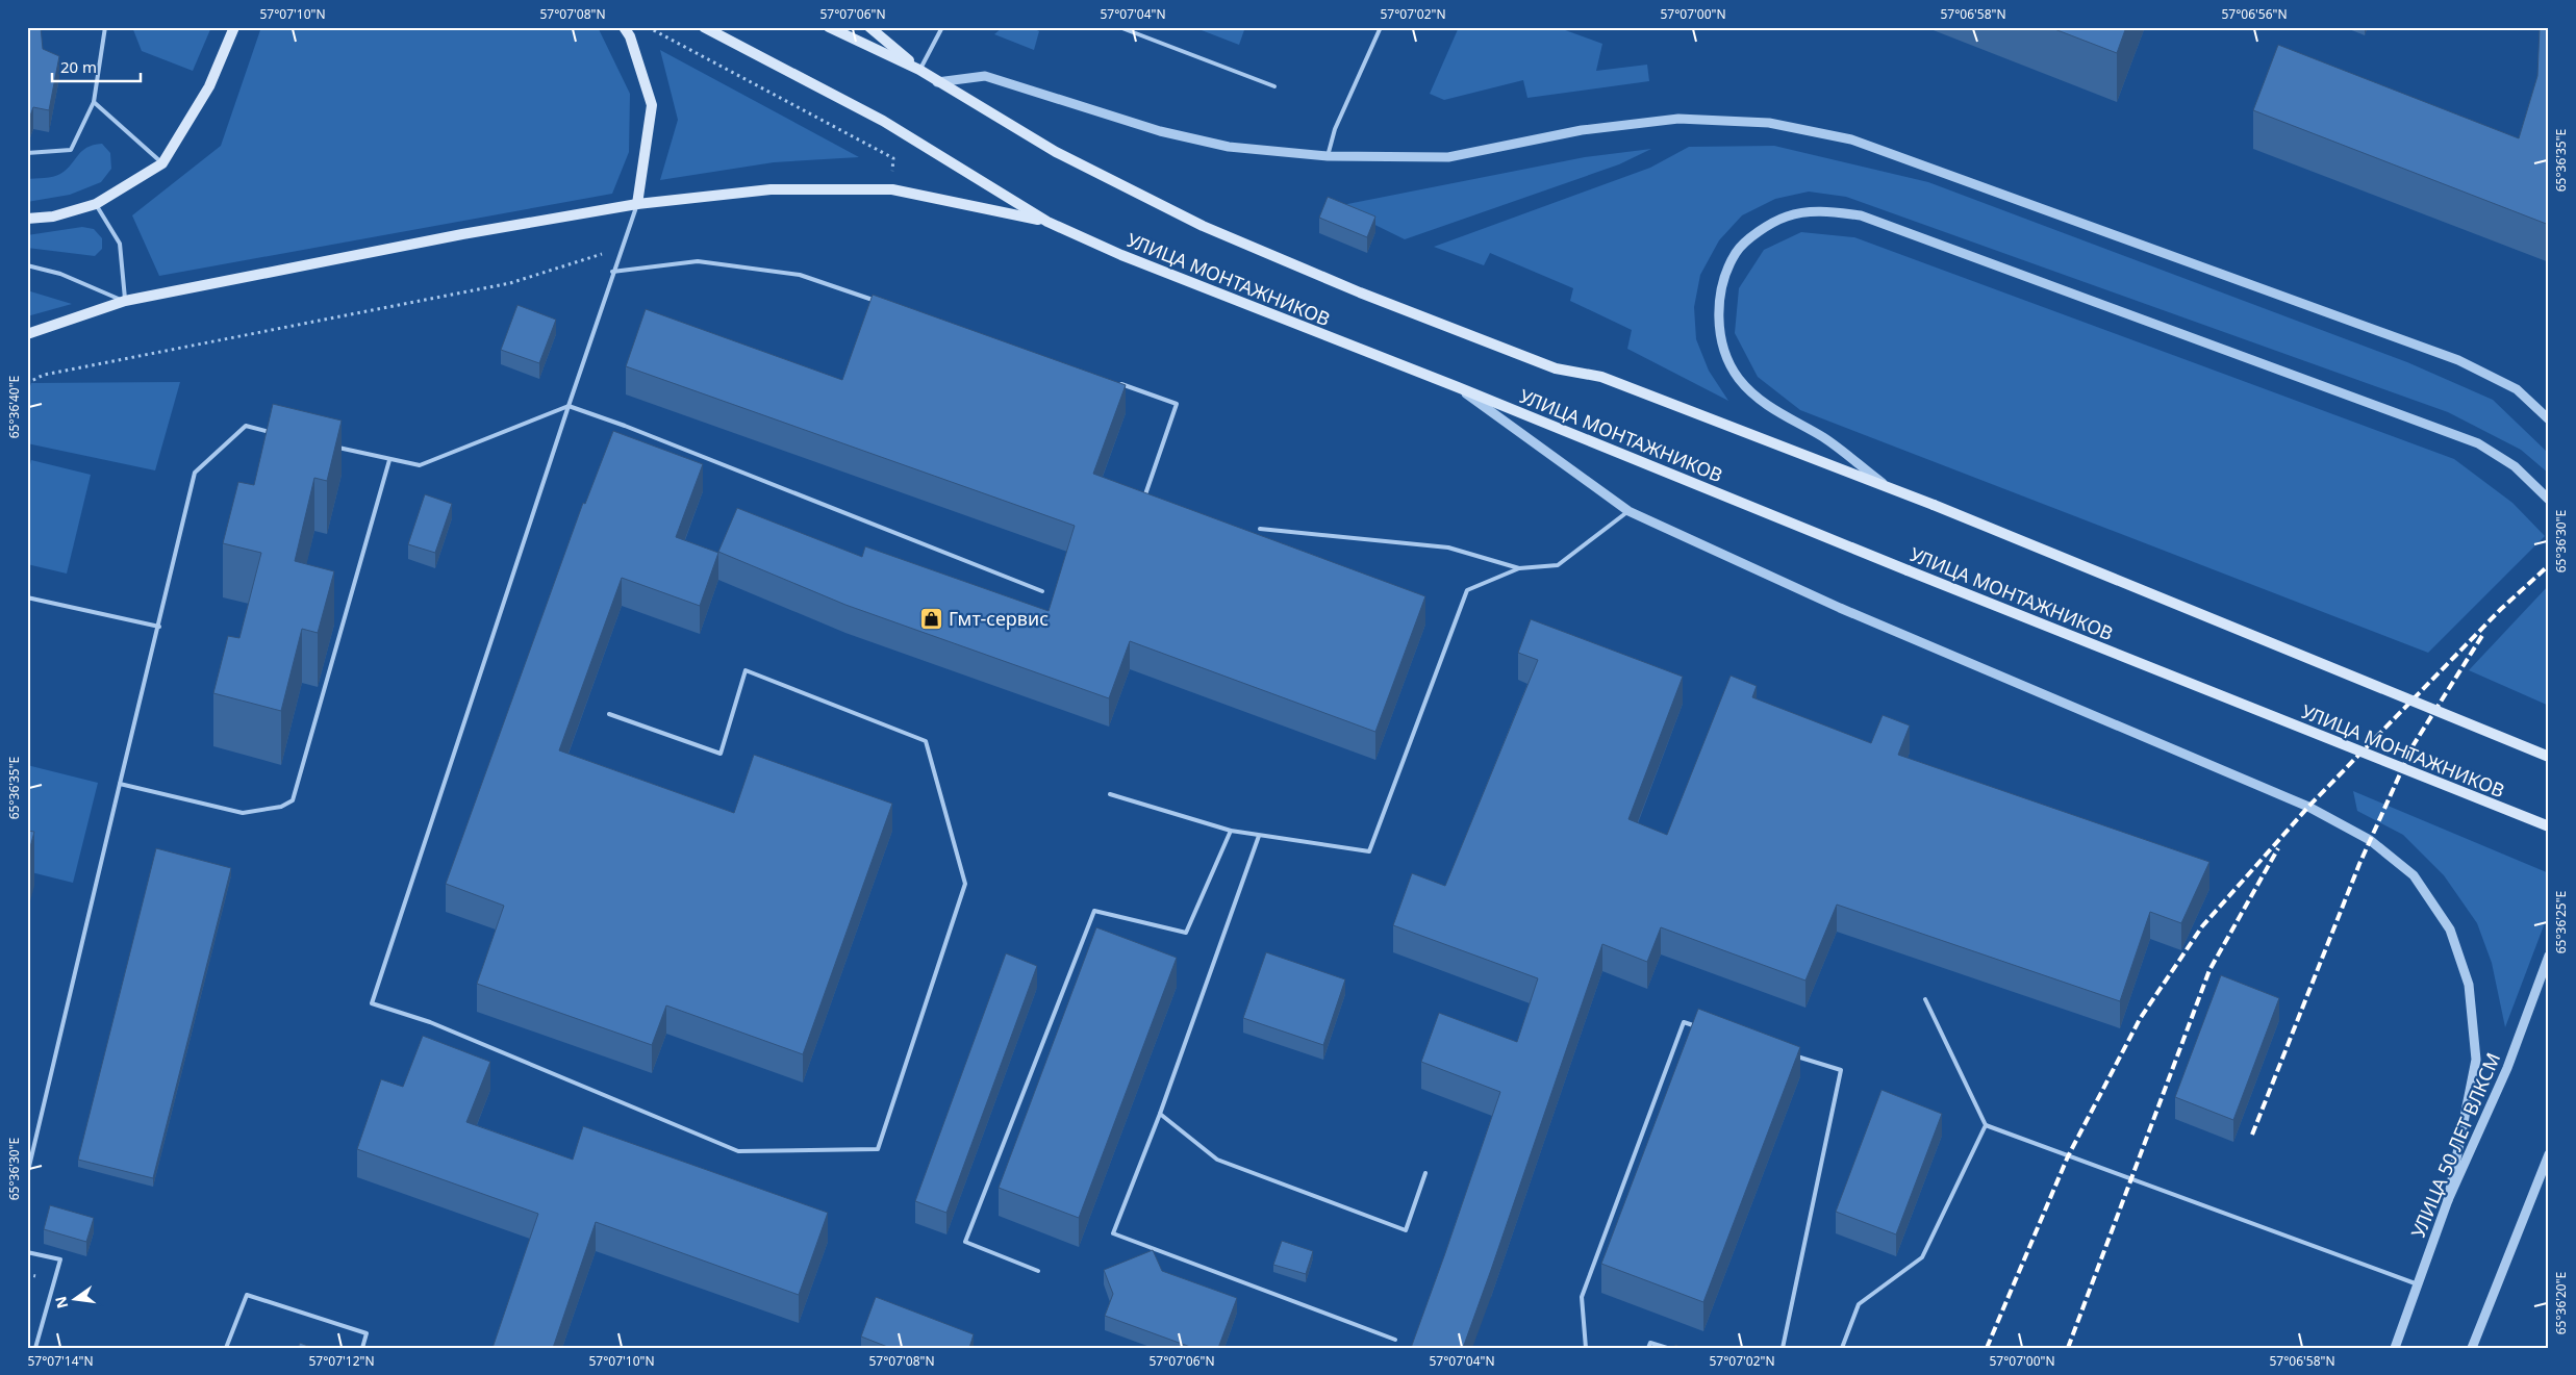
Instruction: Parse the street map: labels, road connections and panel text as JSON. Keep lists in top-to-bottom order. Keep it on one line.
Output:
{"streets":{"main road":["УЛИЦА МОНТАЖНИКОВ"],"street":["УЛИЦА 50 ЛЕТ ВЛКСМ"]},"places":{"shop":["Гмт-сервис"]},"scale_bar":"20 m","north":"left","coordinates":["57°07'10\"N","57°07'08\"N","57°07'06\"N","57°07'04\"N","57°07'02\"N","57°07'00\"N","57°06'58\"N","57°06'56\"N","65°36'35\"E","65°36'40\"E","65°36'30\"E","65°36'25\"E","65°36'20\"E","57°07'14\"N","57°07'12\"N"]}
